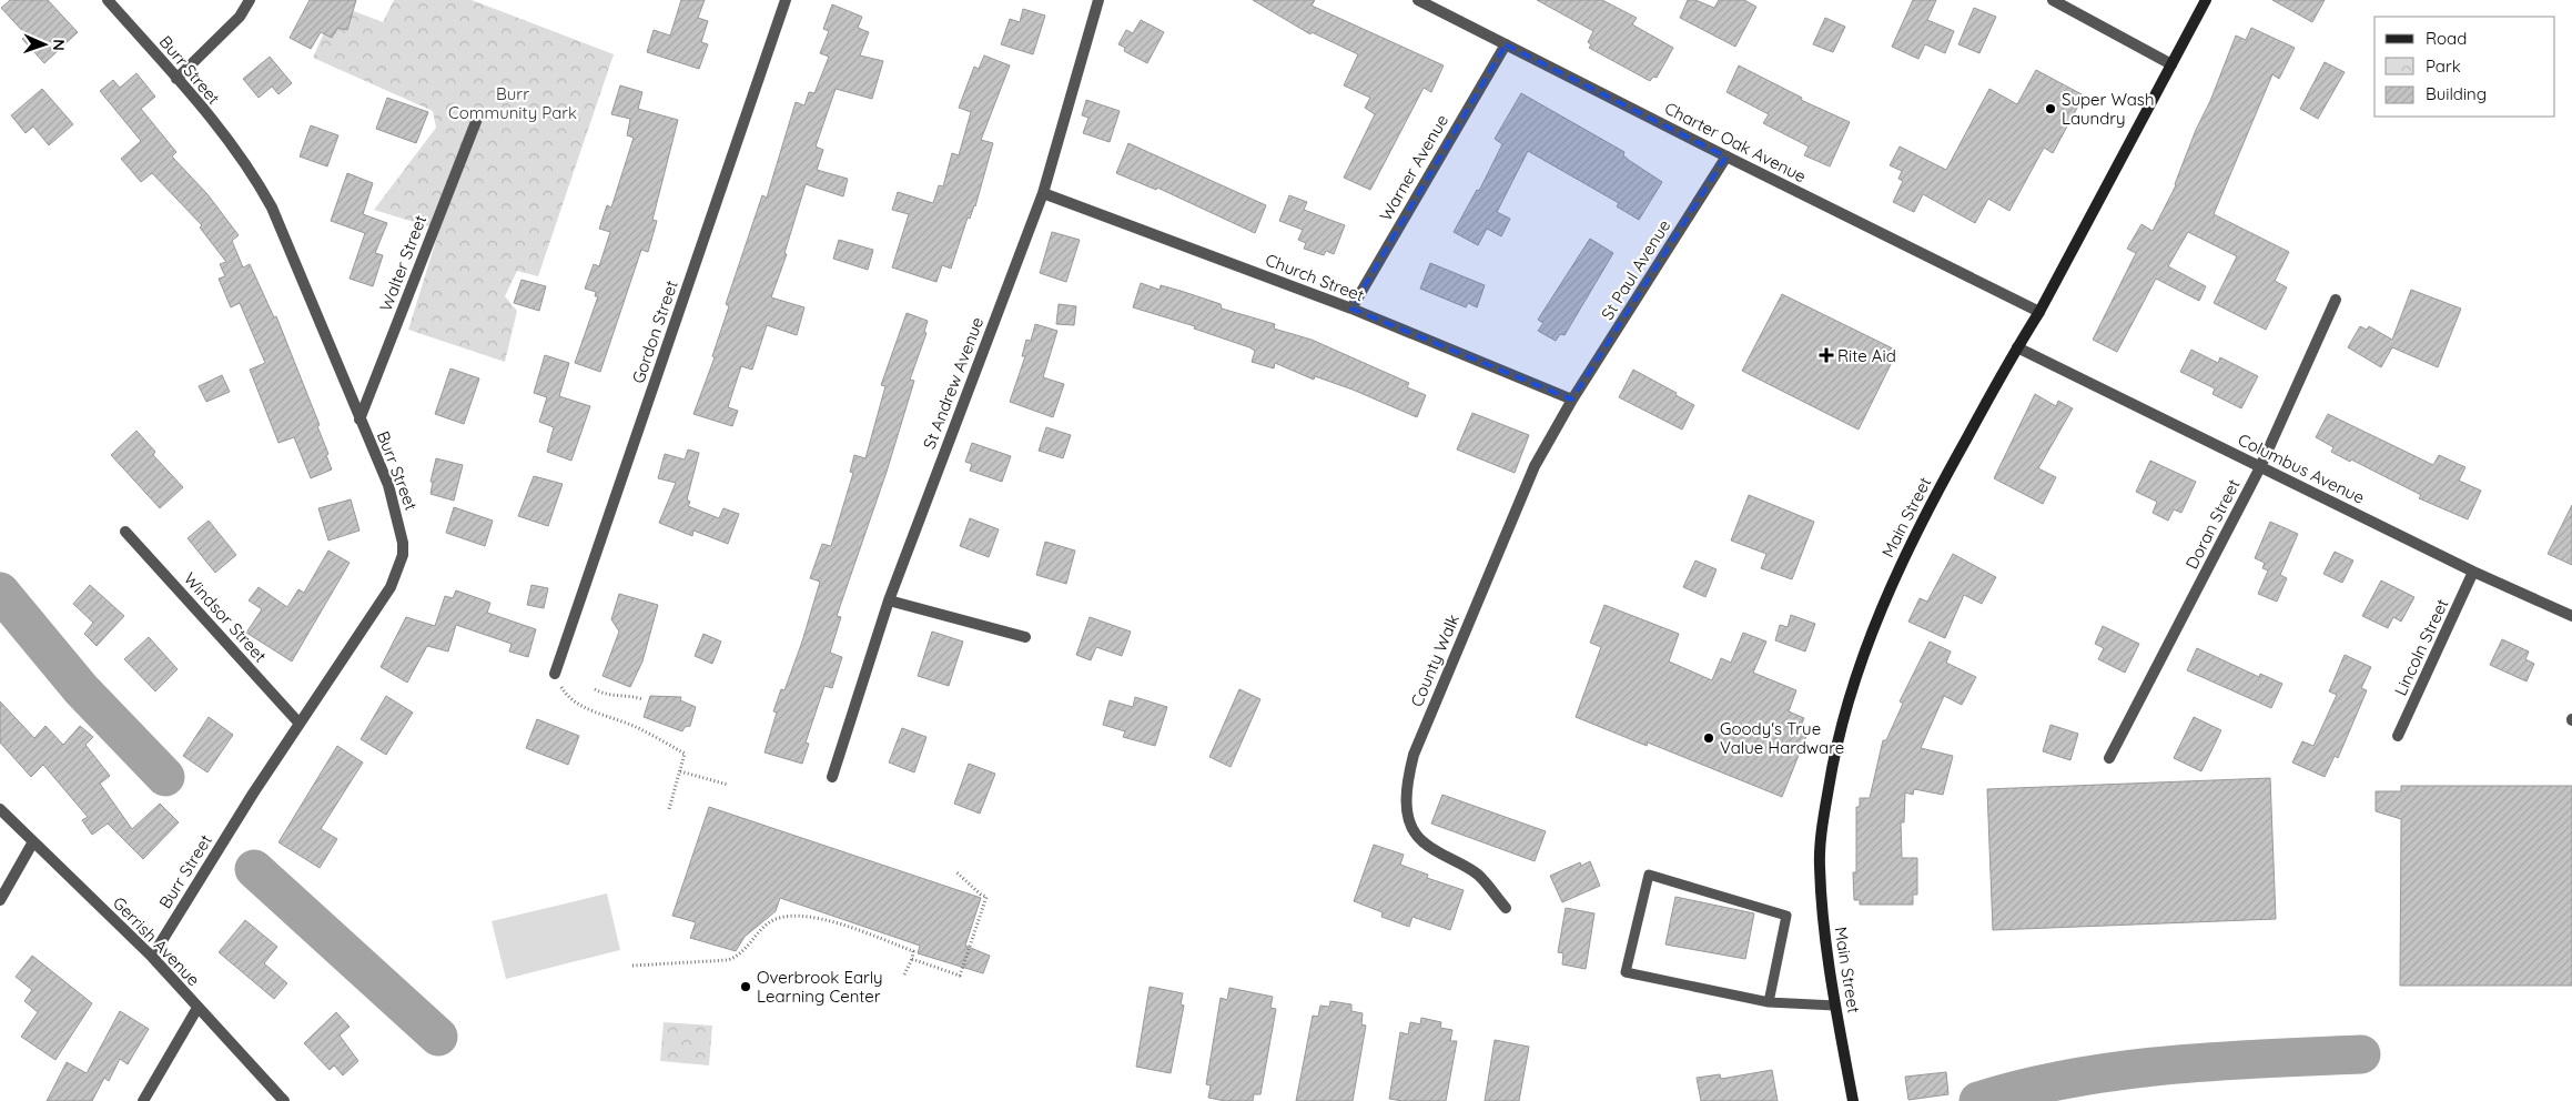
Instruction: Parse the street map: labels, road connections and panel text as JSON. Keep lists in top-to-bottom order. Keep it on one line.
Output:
{"streets":{"main road":["Main Street"],"street":["Burr Street","Charter Oak Avenue","Warner Avenue","Walter Street","St Paul Avenue","Church Street","Gordon Street","St Andrew Avenue","Columbus Avenue","Doran Street","Windsor Street","Lincoln Street","County Walk","Gerrish Avenue"]},"crossings":[["Burr Street","Walter Street"],["Burr Street","Windsor Street"],["Burr Street","Gerrish Avenue"],["Charter Oak Avenue","Warner Avenue"],["Charter Oak Avenue","St Paul Avenue"],["Charter Oak Avenue","Main Street"],["Warner Avenue","Church Street"],["St Paul Avenue","Church Street"],["St Paul Avenue","County Walk"],["Church Street","St Andrew Avenue"],["Church Street","County Walk"],["Columbus Avenue","Main Street"],["Columbus Avenue","Doran Street"],["Columbus Avenue","Lincoln Street"]],"parks":["Burr Community Park"],"places":{"other":["Super Wash Laundry","Goody's True Value Hardware","Overbrook Early Learning Center"],"health":["Rite Aid"]},"legend":["Road","Park","Building"],"north":"right"}
